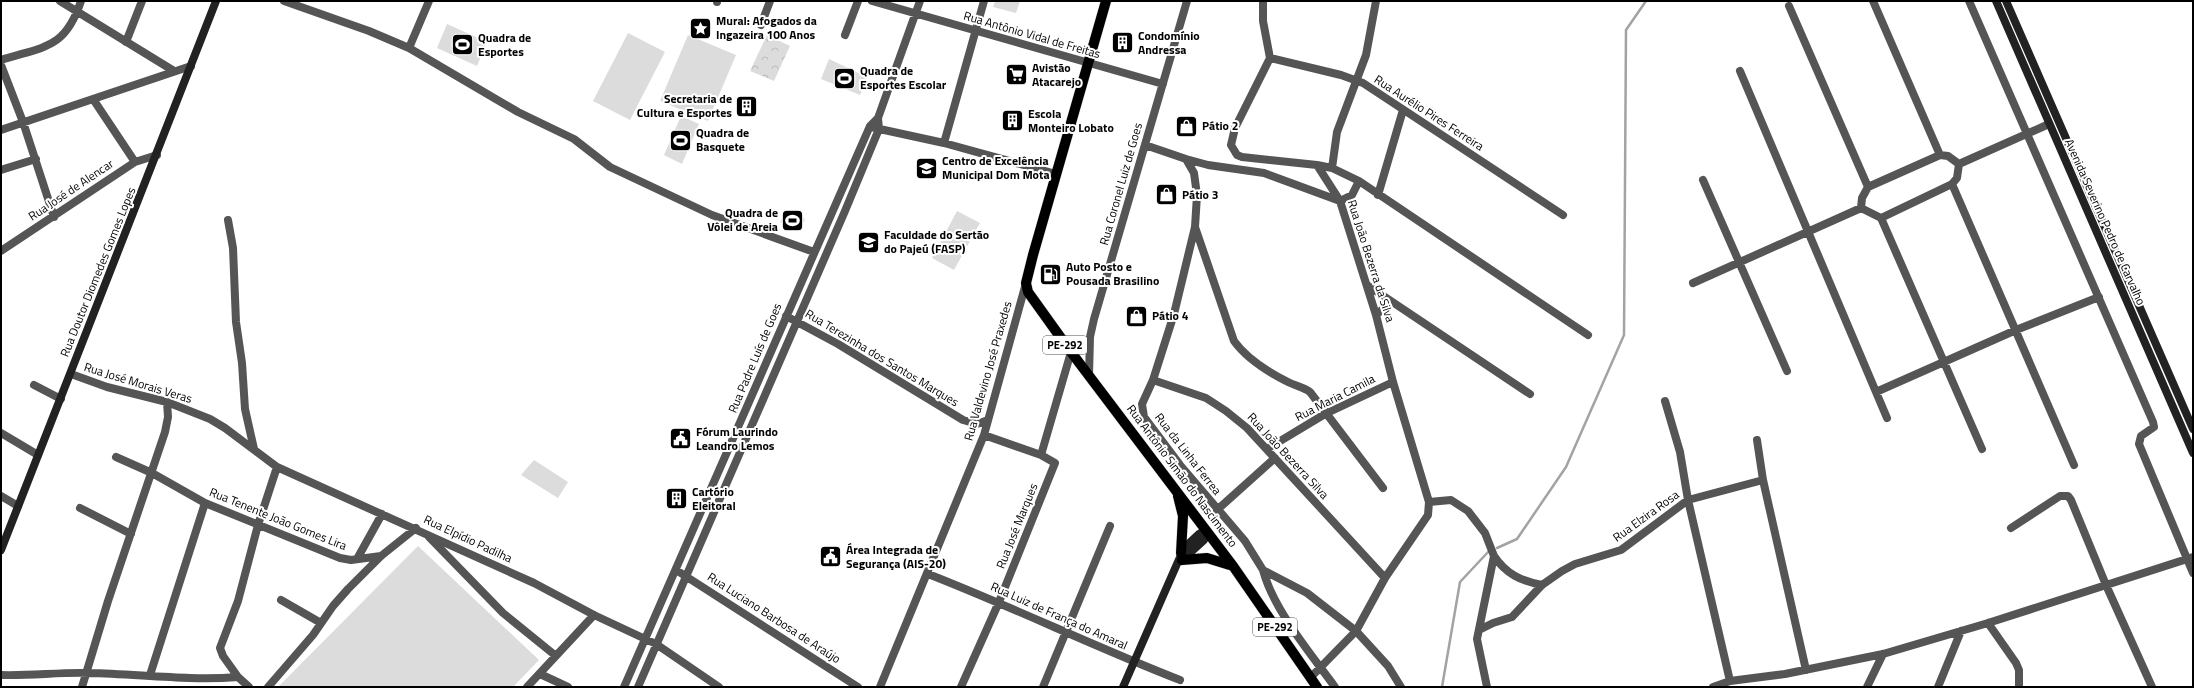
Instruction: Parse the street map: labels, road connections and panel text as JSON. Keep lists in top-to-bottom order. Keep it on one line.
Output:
{"streets":{"main road":["Avenida Severino Pedro de Carvalho","Rua Doutor Diomedes Gomes Lopes","PE-292","Rua Antônio Simão do Nascimento"],"street":["Rua Antônio Vidal de Freitas","Rua Aurélio Pires Ferreira","Rua Coronel Luiz de Goes","Rua José de Alencar","Rua João Bezerra da Silva","Rua Padre Luís de Goes","Rua Terezinha dos Santos Marques","Rua Valdevino José Praxedes","Rua José Morais Veras","Rua Maria Camila","Rua da Linha Ferrea","Rua João Bezerra Silva","Rua Elzira Rosa","Rua Tenente João Gomes Lira","Rua José Marques","Rua Elpídio Padilha","Rua Luiz de França do Amaral","Rua Luciano Barbosa de Araújo"]},"crossings":[["Rua Antônio Vidal de Freitas","Rua Coronel Luiz de Goes"],["Rua Coronel Luiz de Goes","Rua Antônio Simão do Nascimento"],["Rua José de Alencar","Rua Doutor Diomedes Gomes Lopes"],["Rua João Bezerra da Silva","Rua Maria Camila"],["Rua João Bezerra da Silva","Rua João Bezerra Silva"],["Rua Doutor Diomedes Gomes Lopes","Rua José Morais Veras"],["Rua Padre Luís de Goes","Rua Terezinha dos Santos Marques"],["Rua Padre Luís de Goes","Rua Elpídio Padilha"],["Rua Padre Luís de Goes","Rua Luciano Barbosa de Araújo"],["Rua Terezinha dos Santos Marques","Rua Valdevino José Praxedes"],["Rua Valdevino José Praxedes","Rua Antônio Simão do Nascimento"],["Rua Valdevino José Praxedes","Rua Luiz de França do Amaral"],["Rua José Morais Veras","Rua Elpídio Padilha"],["Rua Maria Camila","Rua João Bezerra Silva"],["Rua da Linha Ferrea","Rua João Bezerra Silva"],["Rua José Marques","Rua Luiz de França do Amaral"]],"places":{"place":["Mural: Afogados da Ingazeira 100 Anos"],"building":["Condomínio Andressa","Secretaria de Cultura e Esportes","Escola Monteiro Lobato","Cartório Eleitoral"],"sports":["Quadra de Esportes","Quadra de Esportes Escolar","Quadra de Basquete","Quadra de Vôlei de Areia"],"supermarket":["Avistão Atacarejo"],"shop":["Pátio 2","Pátio 3","Pátio 4"],"school or university":["Centro de Excelência Municipal Dom Mota","Faculdade do Sertão do Pajeú (FASP)"],"fuel station":["Auto Posto e Pousada Brasilino"],"public building":["Fórum Laurindo Leandro Lemos","Área Integrada de Segurança (AIS-20)"]}}
